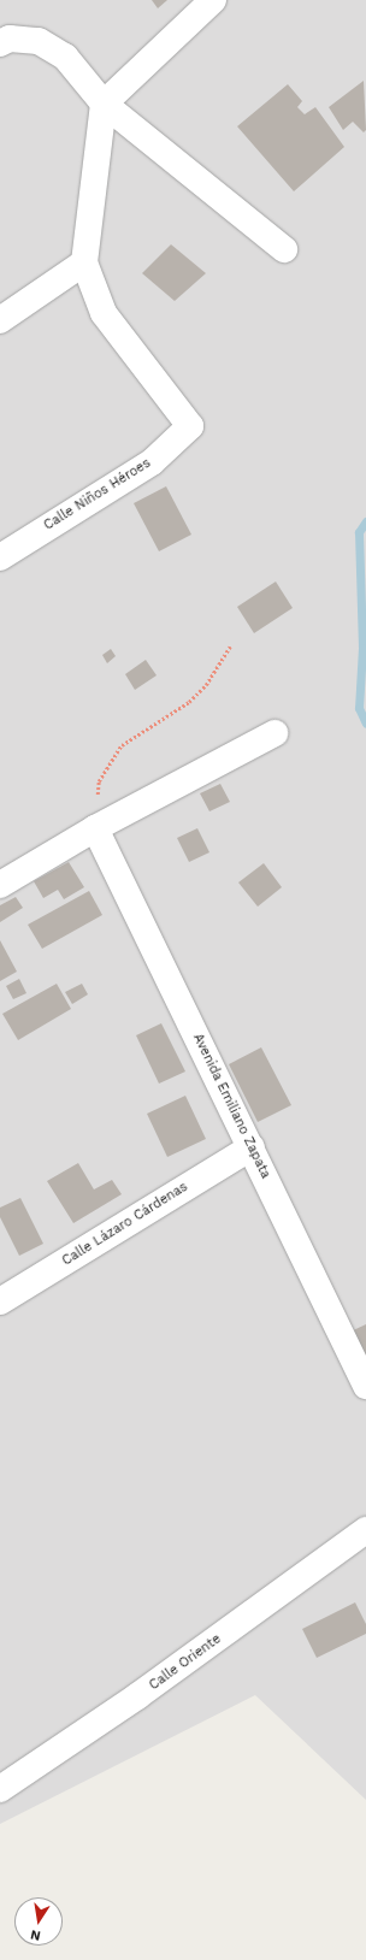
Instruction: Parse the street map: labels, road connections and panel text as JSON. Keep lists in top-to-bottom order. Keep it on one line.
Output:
{"streets":{"street":["Calle Niños Héroes","Avenida Emiliano Zapata","Calle Lázaro Cárdenas","Calle Oriente"]},"crossings":[["Avenida Emiliano Zapata","Calle Lázaro Cárdenas"]],"north":"bottom"}
